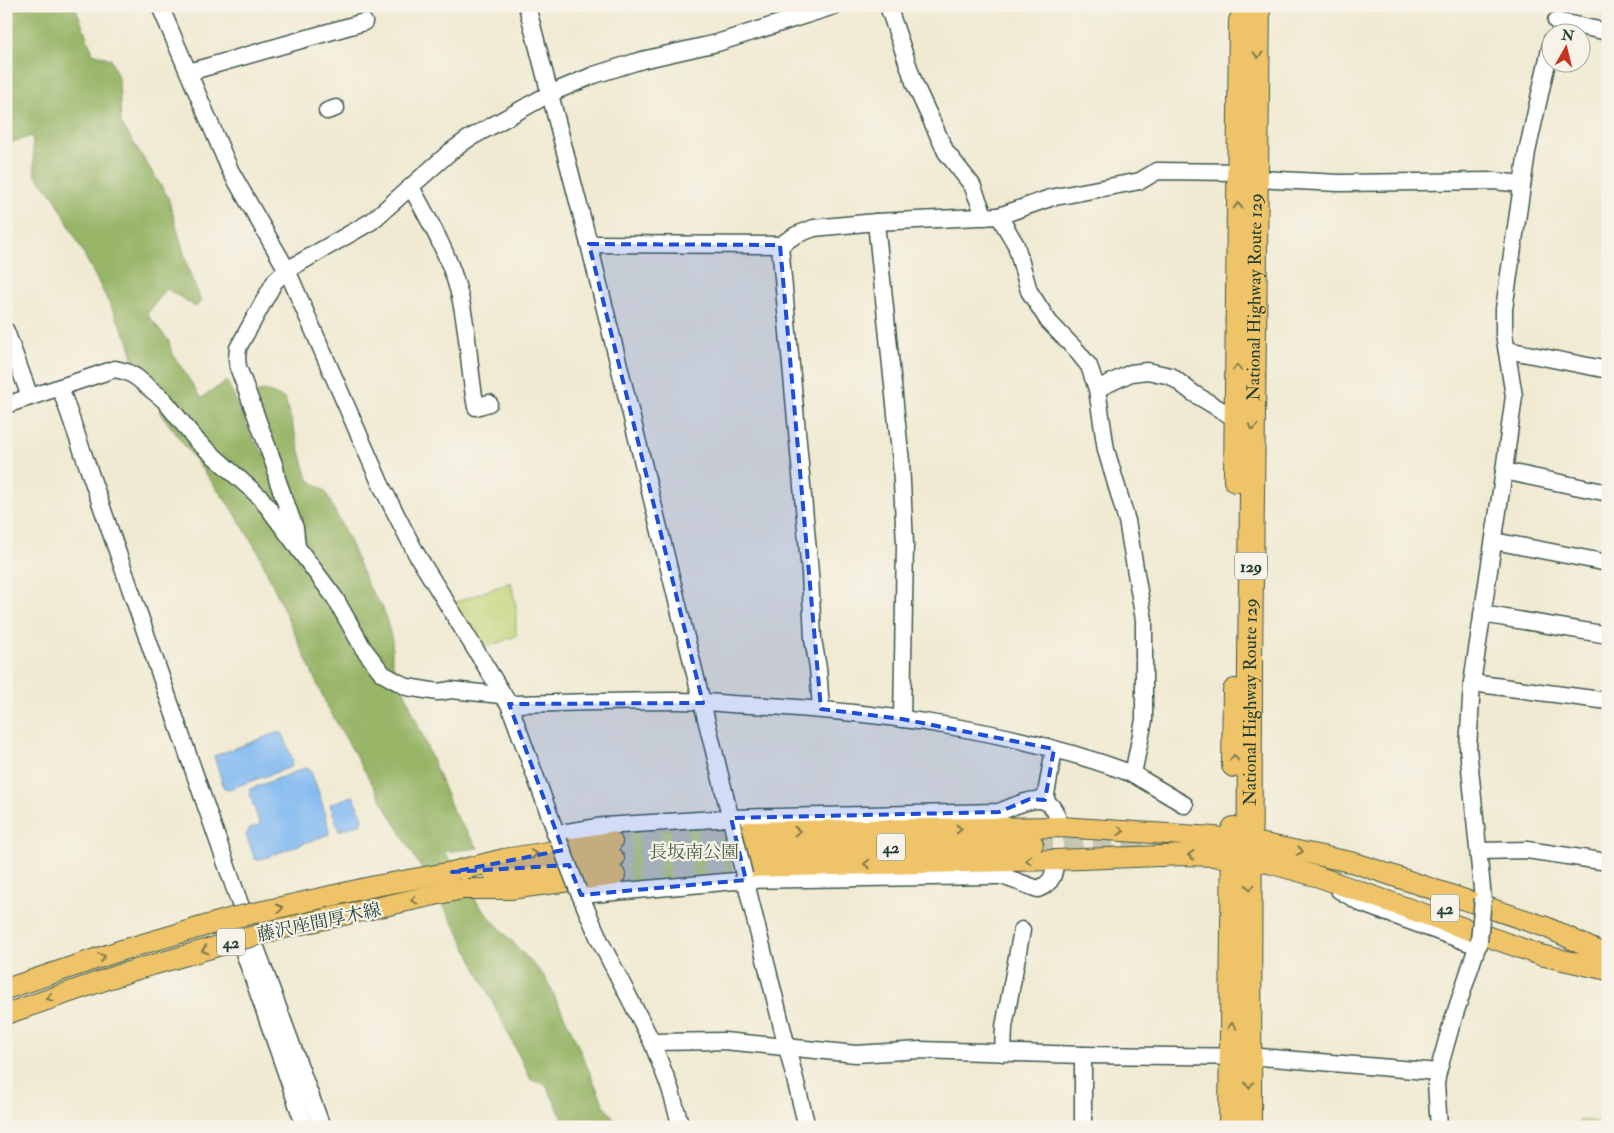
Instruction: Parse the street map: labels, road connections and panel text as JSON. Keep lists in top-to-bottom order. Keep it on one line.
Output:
{"streets":{"highway":["National Highway Route 129","129"],"main road":["42","藤沢座間厚木線"]},"crossings":[["42","藤沢座間厚木線"]],"parks":["長坂南公園"],"north":"top"}
